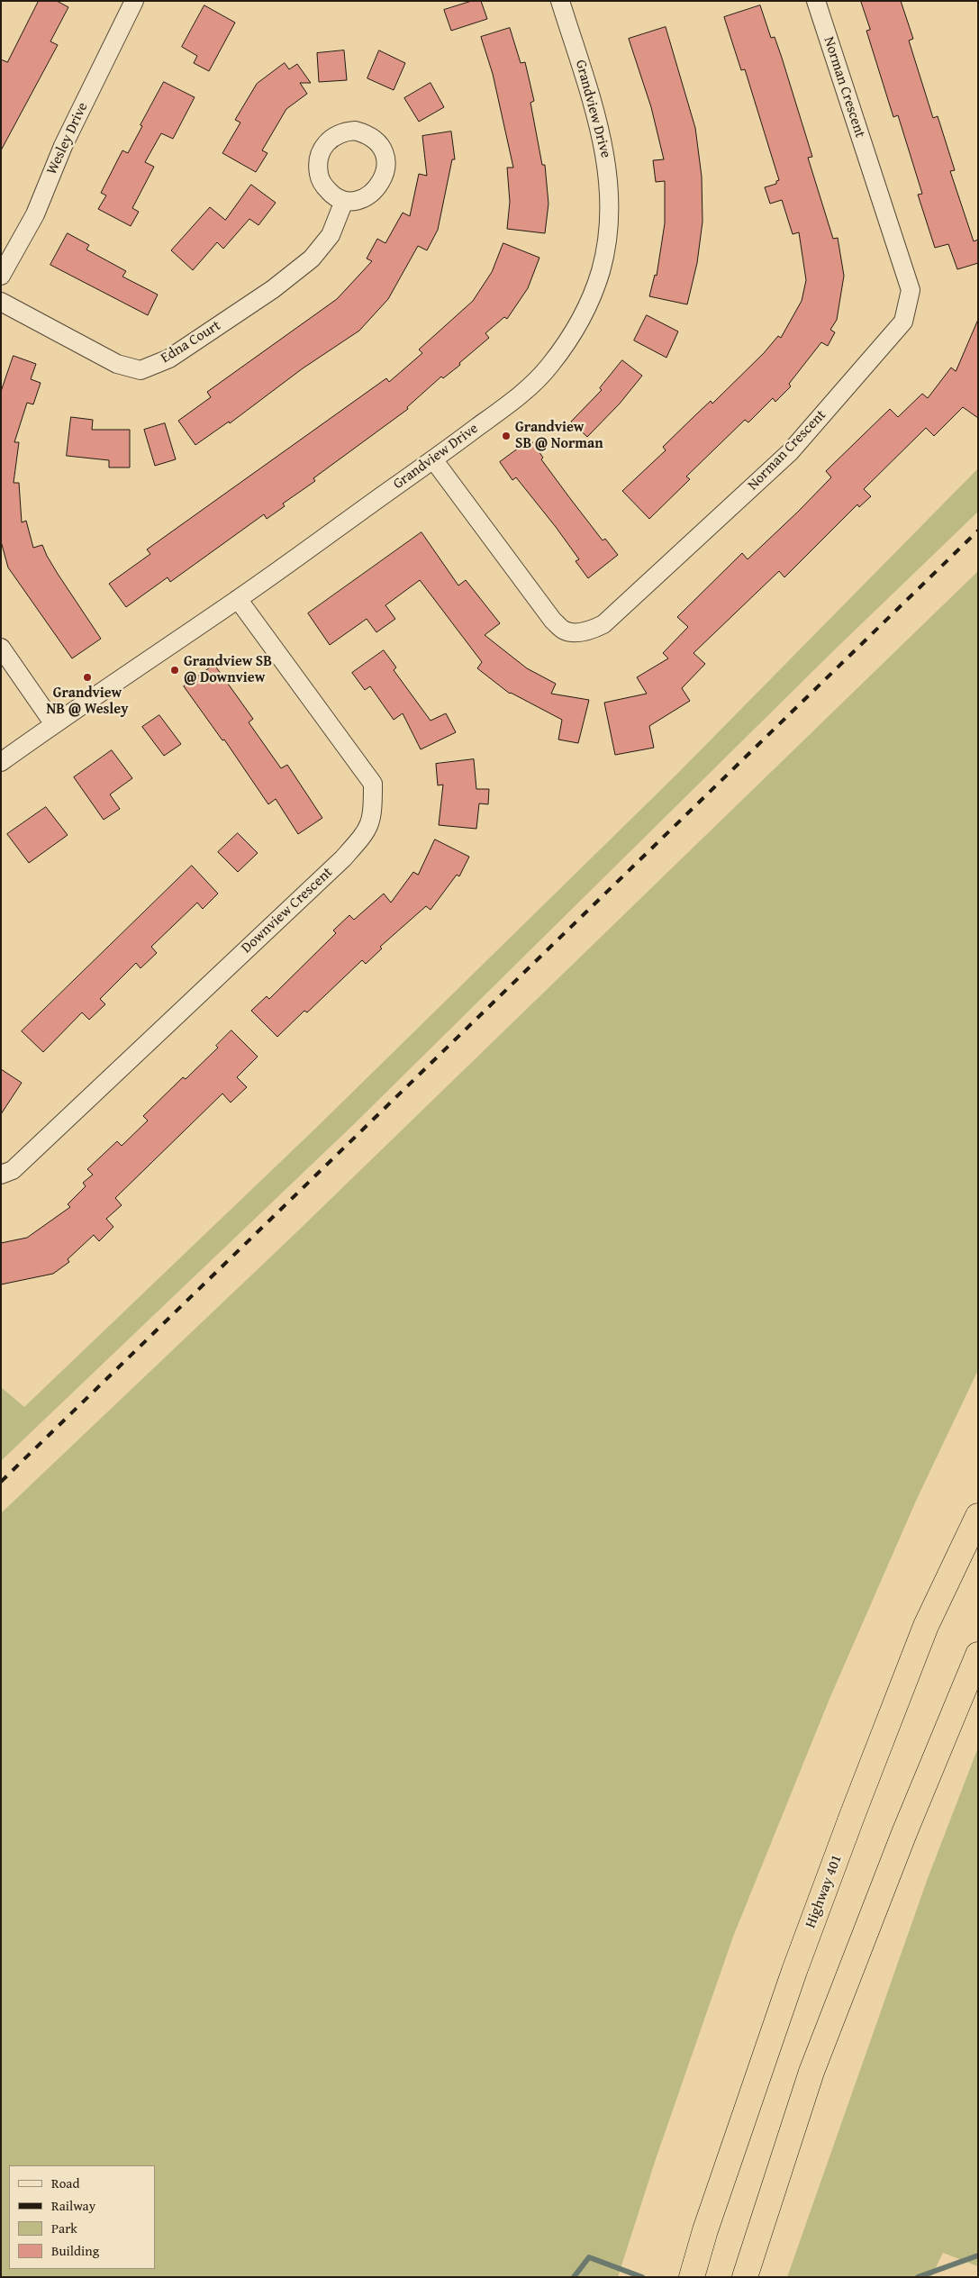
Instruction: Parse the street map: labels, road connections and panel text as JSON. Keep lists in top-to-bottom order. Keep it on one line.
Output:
{"streets":{"highway":["Highway 401"],"street":["Norman Crescent","Grandview Drive","Wesley Drive","Edna Court","Downview Crescent"]},"crossings":[["Norman Crescent","Grandview Drive"],["Grandview Drive","Downview Crescent"]],"places":["Grandview SB @ Norman","Grandview SB @ Downview","Grandview NB @ Wesley"],"legend":["Road","Railway","Park","Building"]}
